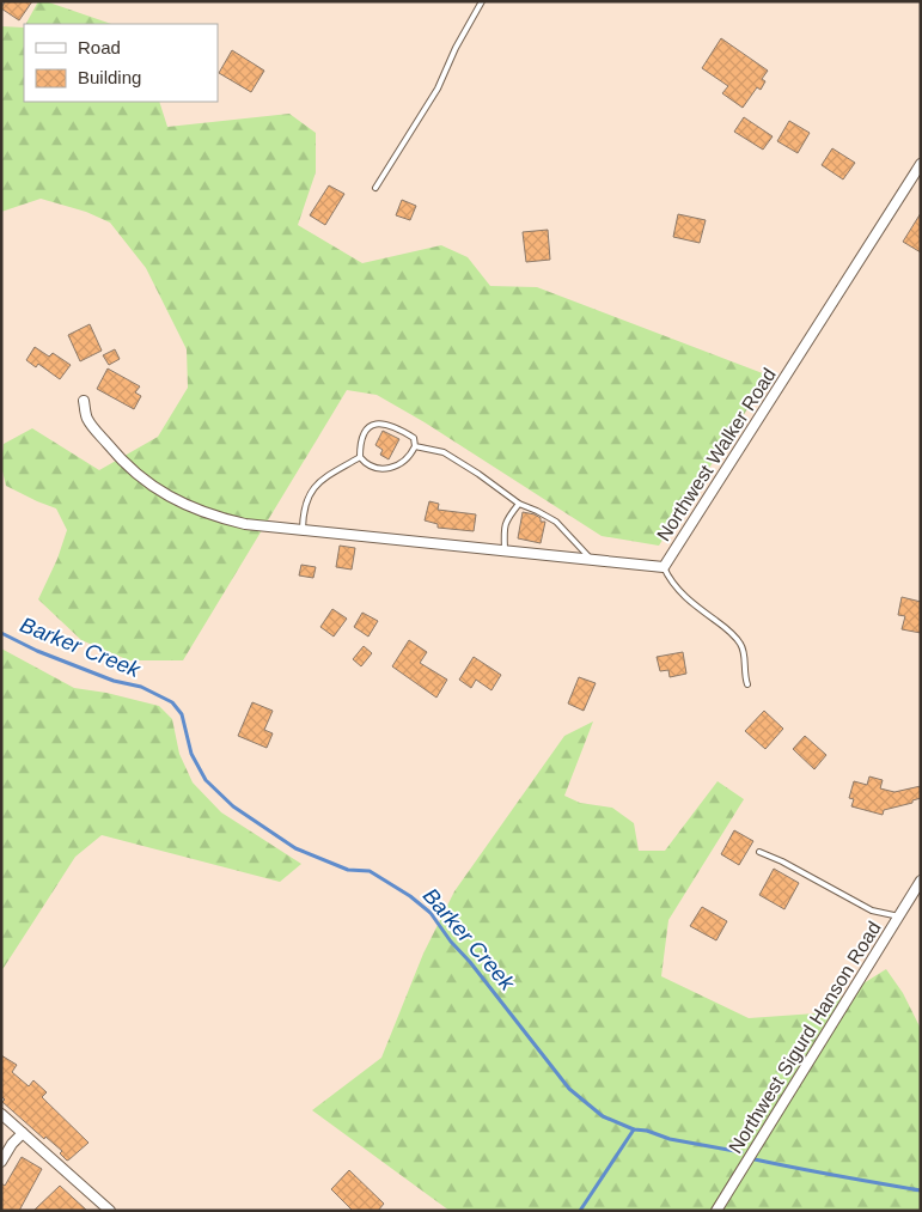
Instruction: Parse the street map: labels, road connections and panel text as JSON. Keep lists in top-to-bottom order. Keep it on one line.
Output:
{"streets":{"street":["Northwest Walker Road","Northwest Sigurd Hanson Road"]},"water":["Barker Creek"],"legend":["Road","Building"]}
